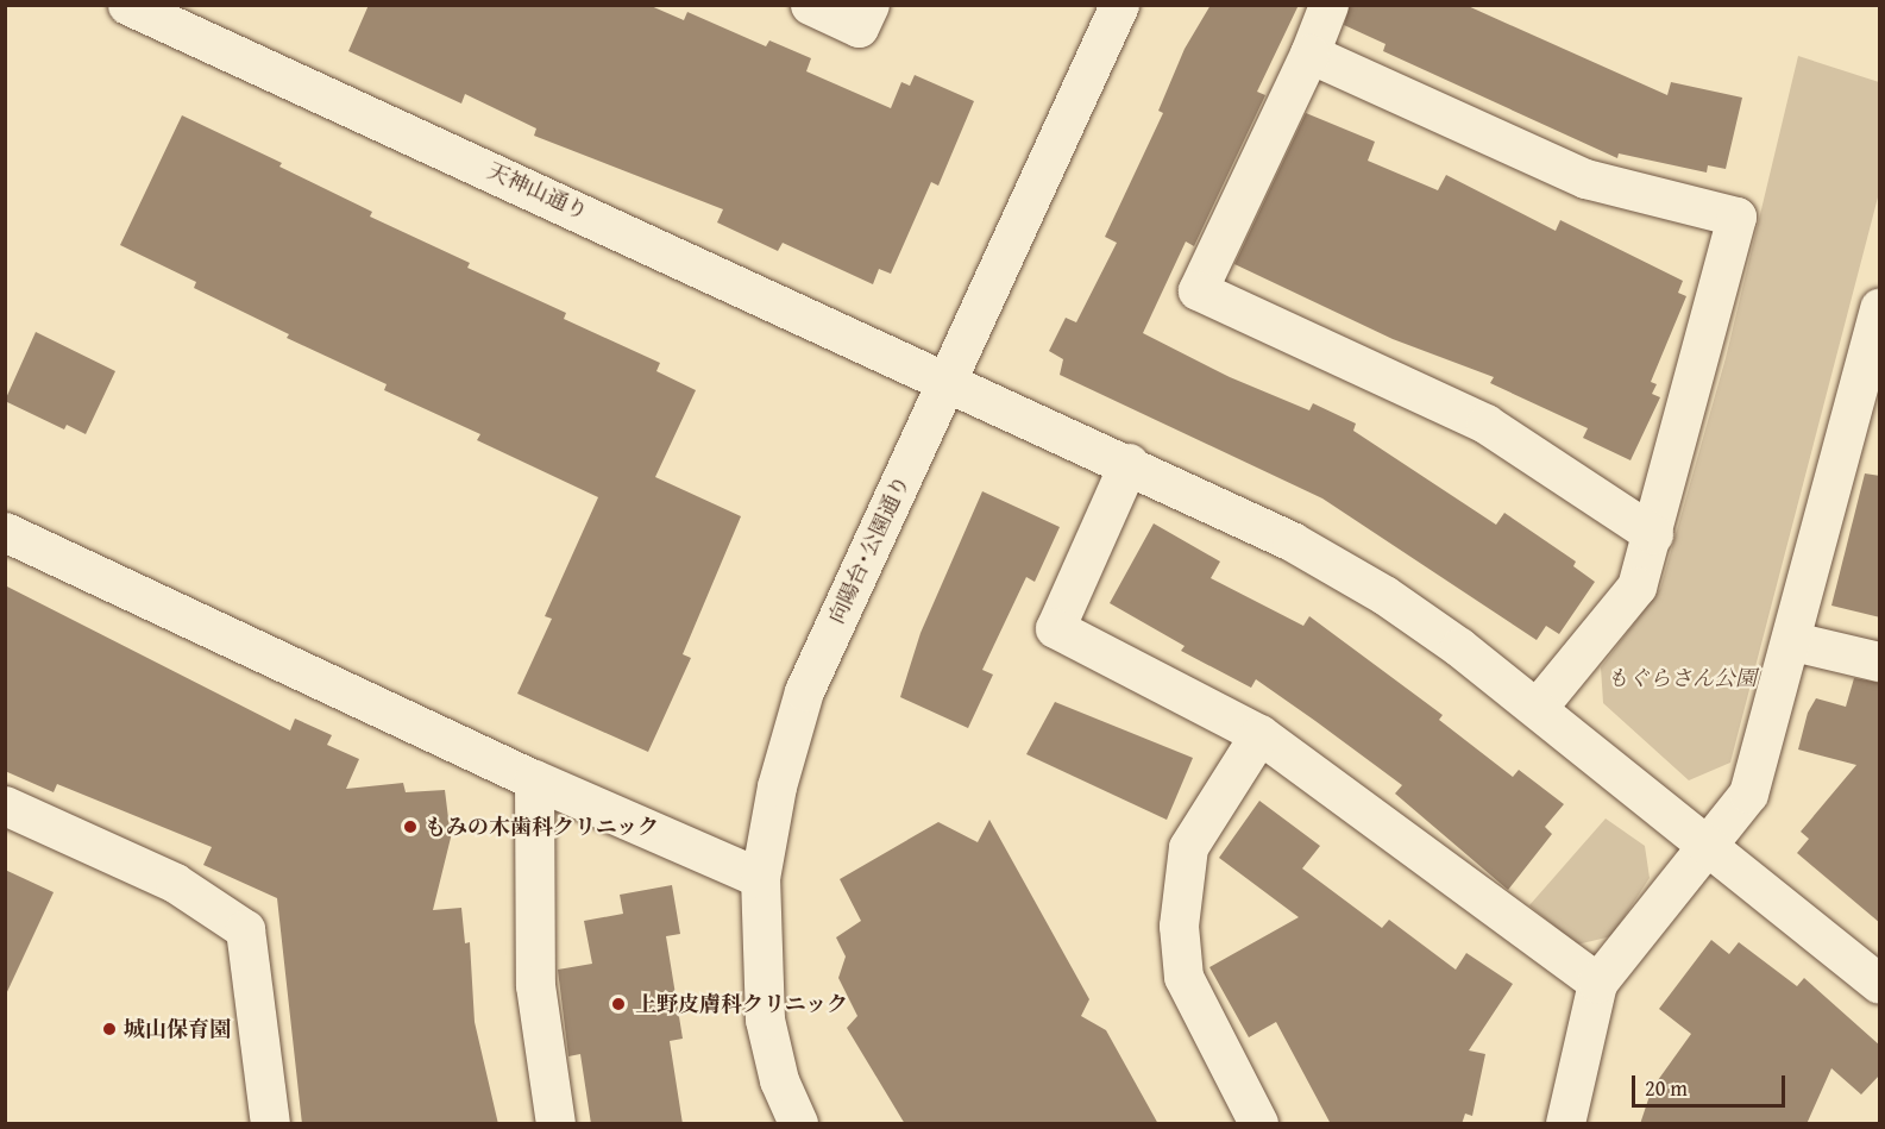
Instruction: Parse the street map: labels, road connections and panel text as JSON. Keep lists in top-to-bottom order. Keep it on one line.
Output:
{"streets":{"street":["天神山通り","向陽台･公園通り"]},"crossings":[["天神山通り","向陽台･公園通り"]],"parks":["もぐらさん公園"],"places":["もみの木歯科クリニック","上野皮膚科クリニック","城山保育園"],"scale_bar":"20 m"}
